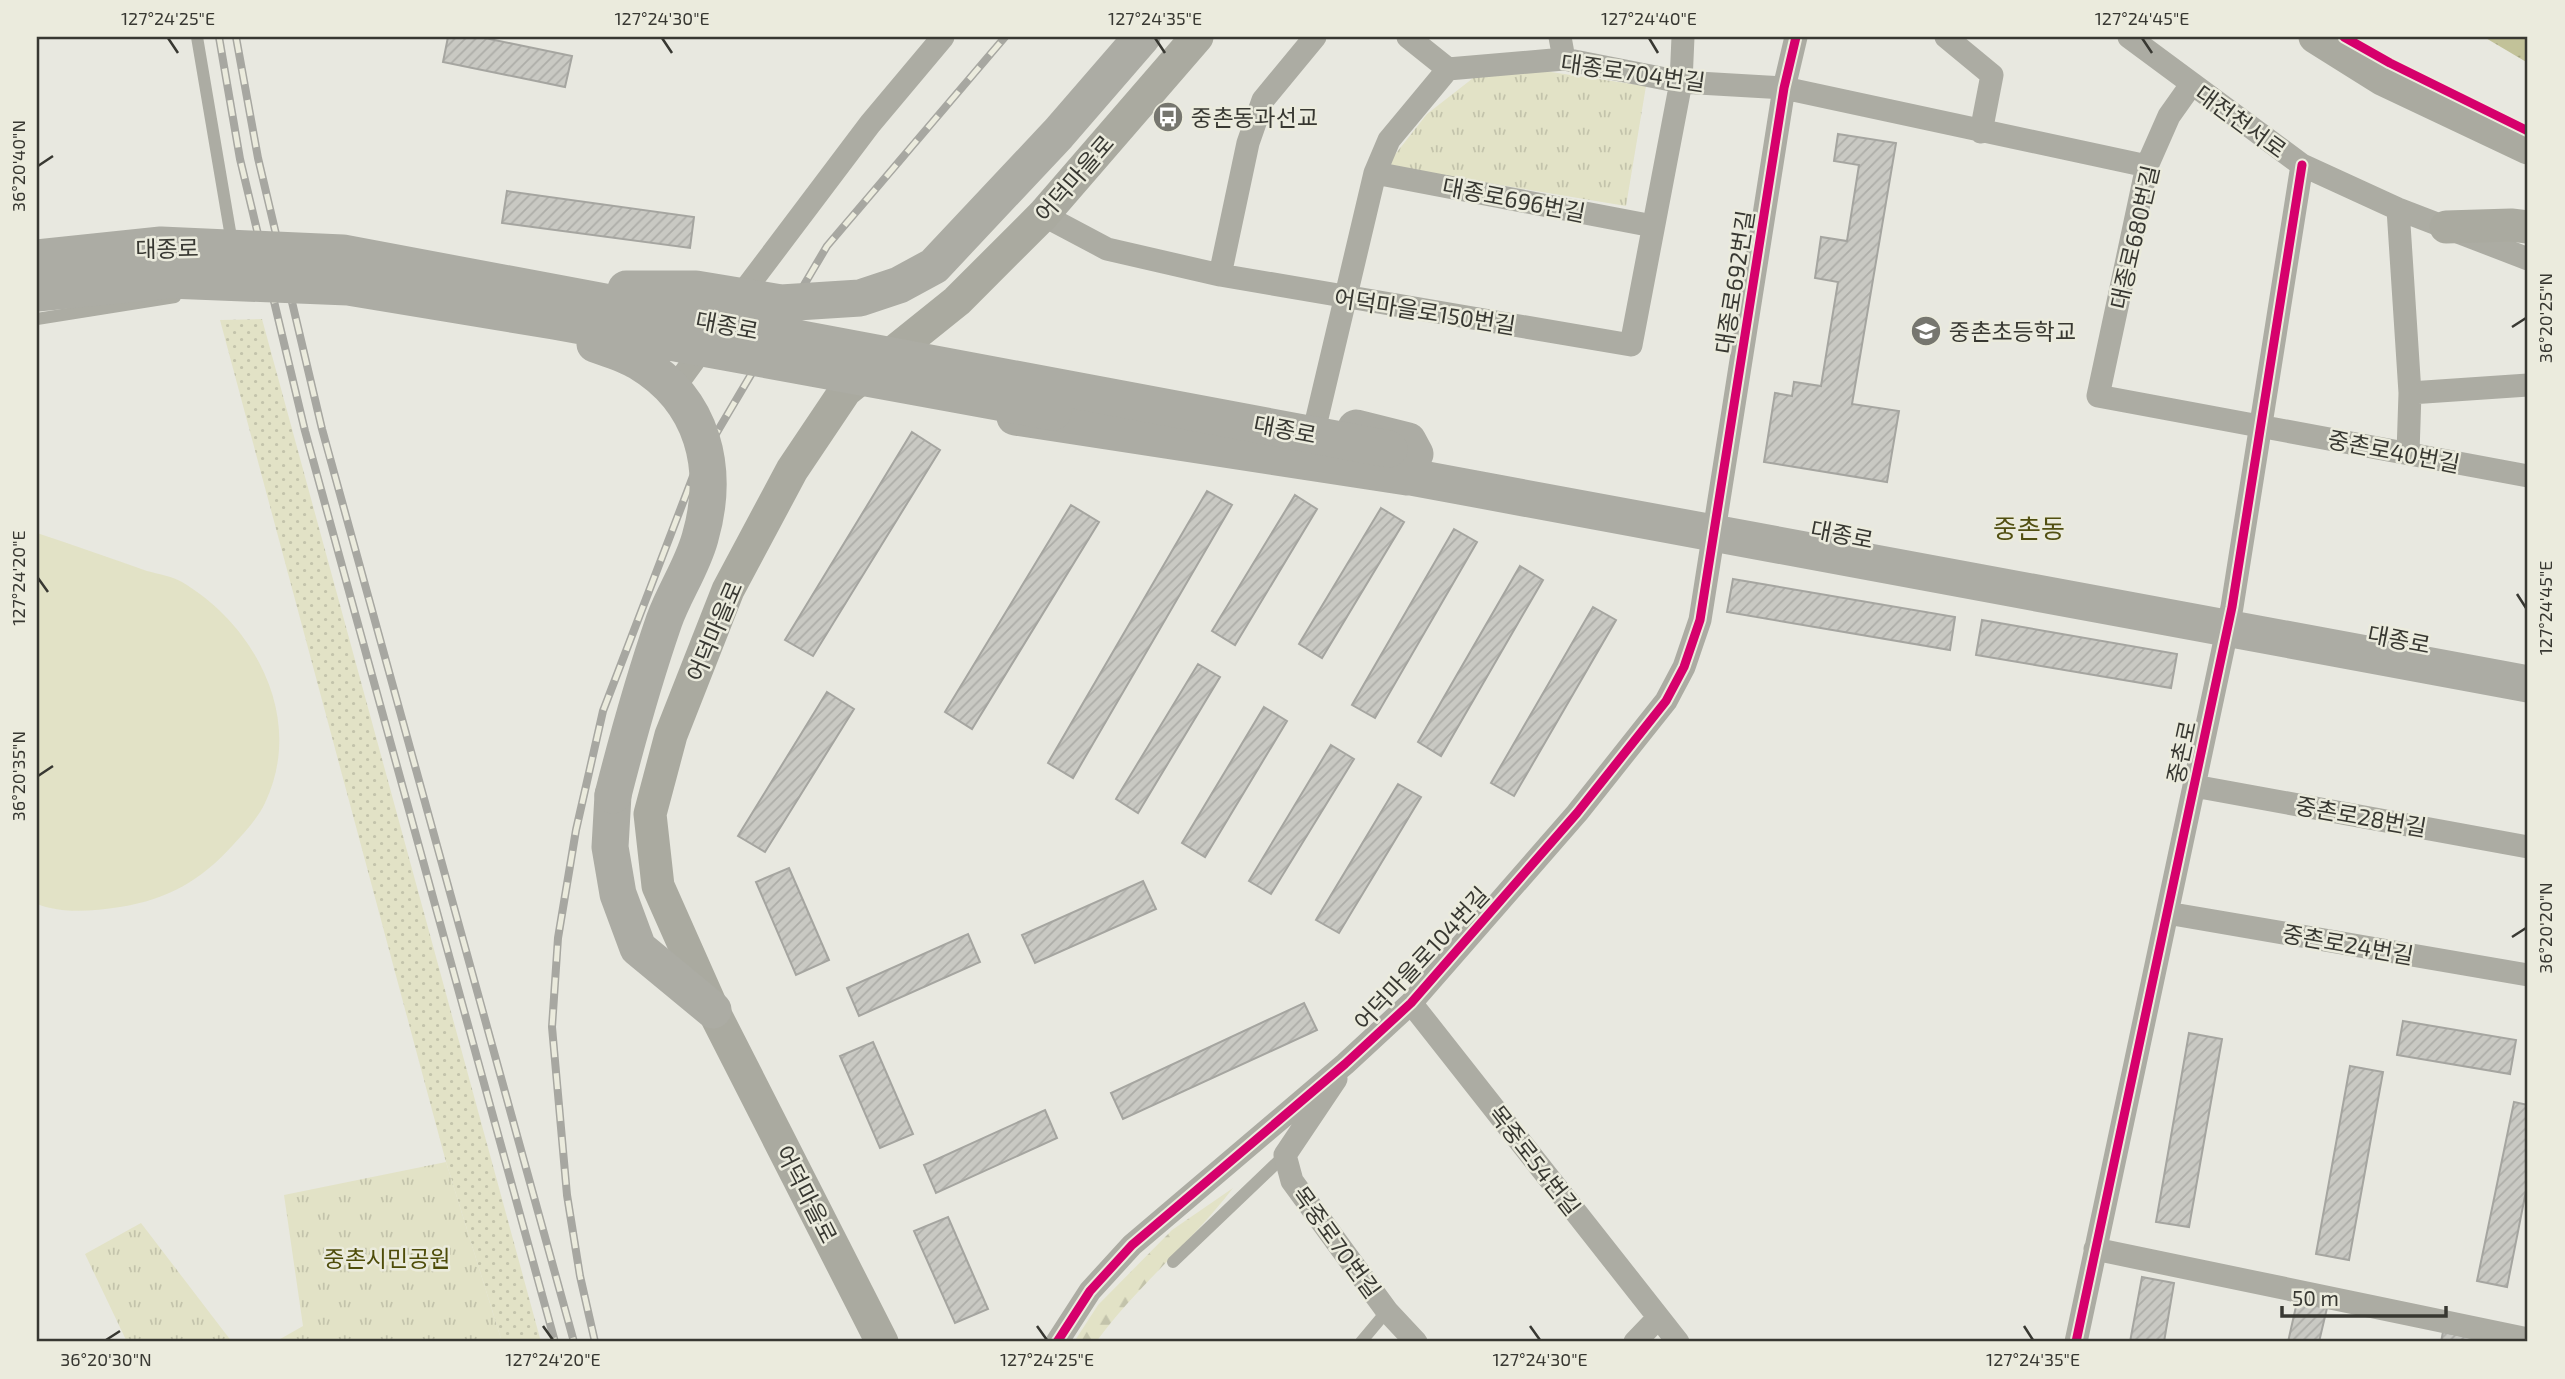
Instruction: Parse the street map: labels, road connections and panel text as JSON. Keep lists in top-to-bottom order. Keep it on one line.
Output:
{"streets":{"main road":["어덕마을로","대종로"],"street":["대종로704번길","대전천서로","대종로696번길","대종로680번길","대종로692번길","어덕마을로150번길","중촌로40번길","중촌로","중촌로28번길","중촌로24번길","어덕마을로104번길","목중로54번길","목중로70번길"]},"crossings":[["대종로704번길","대종로680번길"],["대종로704번길","대종로692번길"],["대전천서로","대종로680번길"],["대전천서로","중촌로"],["어덕마을로","어덕마을로150번길"],["대종로696번길","어덕마을로150번길"],["대종로680번길","중촌로40번길"],["대종로","대종로692번길"],["대종로","중촌로"],["대종로","어덕마을로104번길"],["대종로692번길","어덕마을로104번길"],["중촌로40번길","중촌로"],["중촌로","중촌로28번길"],["중촌로","중촌로24번길"],["어덕마을로104번길","목중로54번길"]],"districts":["중촌동"],"parks":["중촌시민공원"],"places":{"bus stop":["중촌동과선교"],"school or university":["중촌초등학교"]},"scale_bar":"50 m","coordinates":["127°24'25\"E","127°24'30\"E","127°24'35\"E","127°24'40\"E","127°24'45\"E","36°20'40\"N","36°20'25\"N","127°24'20\"E","36°20'35\"N","36°20'20\"N","36°20'30\"N"]}
